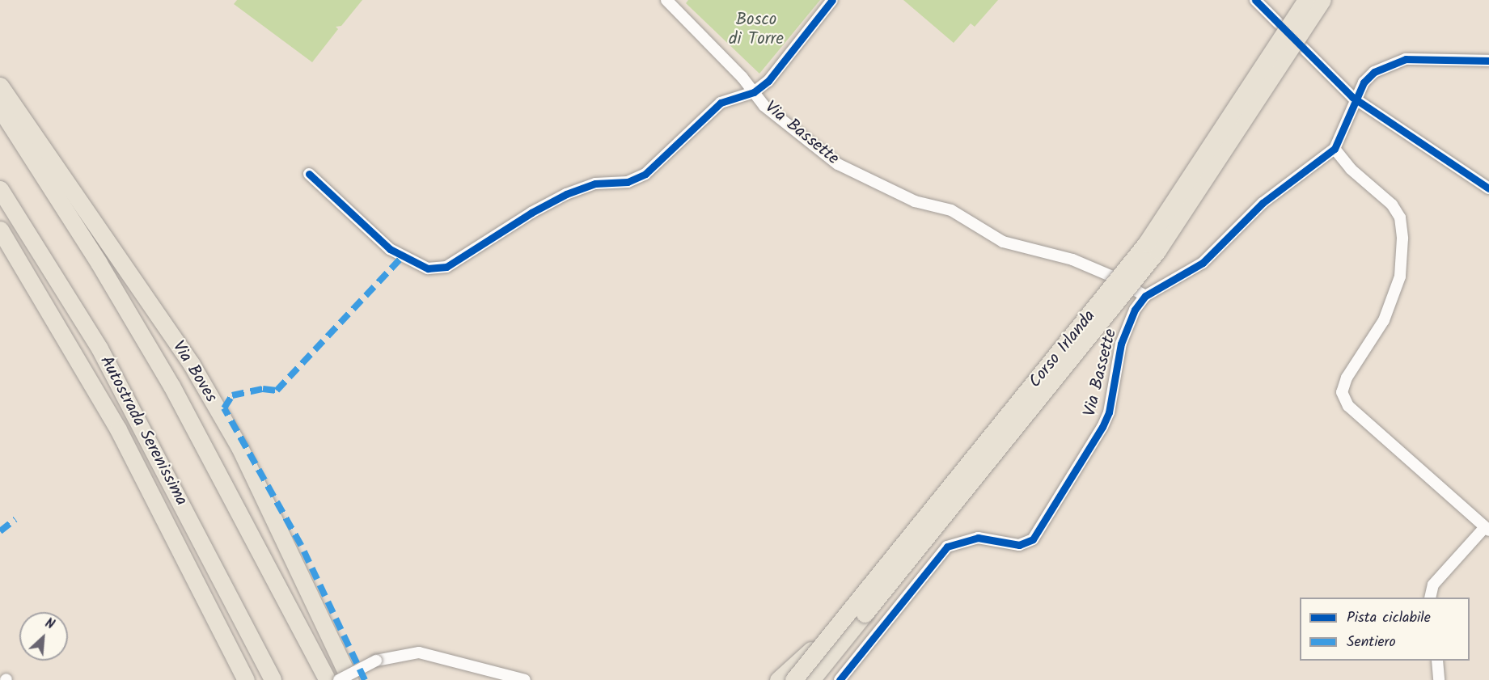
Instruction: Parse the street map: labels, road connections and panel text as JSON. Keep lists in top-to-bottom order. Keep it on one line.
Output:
{"streets":{"highway":["Corso Irlanda","Via Boves","Autostrada Serenissima"],"street":["Via Bassette"]},"parks":["Bosco di Torre"],"legend":["Pista ciclabile","Sentiero"],"north":"top right"}
